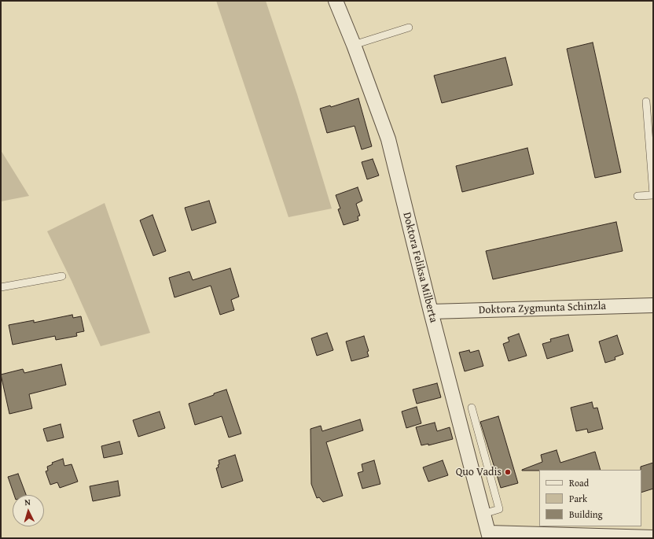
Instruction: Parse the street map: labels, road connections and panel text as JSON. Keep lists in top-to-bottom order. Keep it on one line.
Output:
{"streets":{"street":["Doktora Feliksa Milberta","Doktora Zygmunta Schinzla"]},"crossings":[["Doktora Feliksa Milberta","Doktora Zygmunta Schinzla"]],"places":["Quo Vadis"],"legend":["Road","Park","Building"],"north":"top"}
